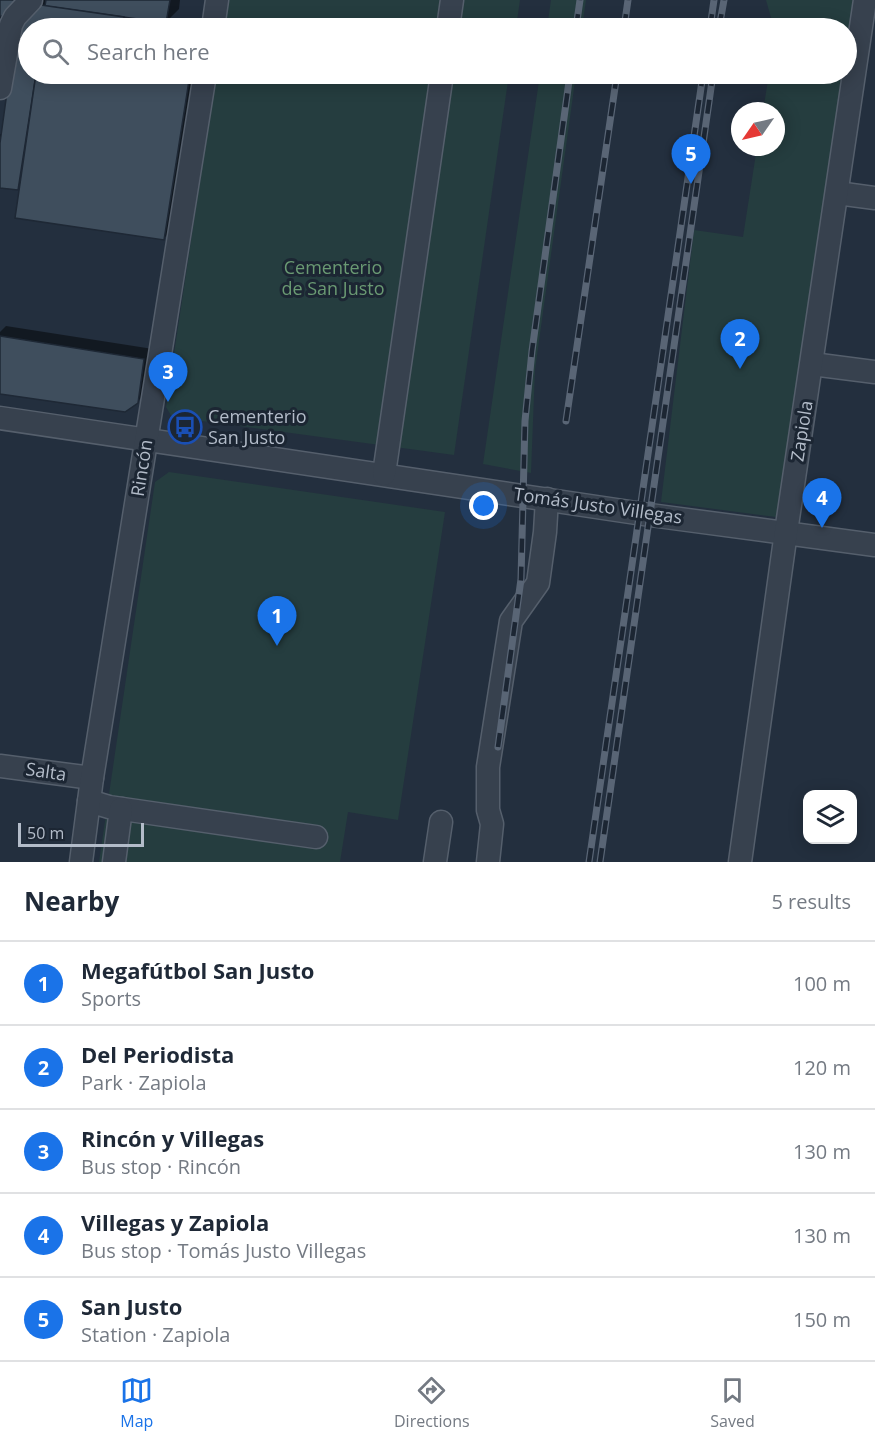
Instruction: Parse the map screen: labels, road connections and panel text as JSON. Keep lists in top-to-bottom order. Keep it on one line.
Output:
{"streets":{"street":["Zapiola","Rincón","Tomás Justo Villegas","Salta"]},"crossings":[["Zapiola","Tomás Justo Villegas"],["Rincón","Tomás Justo Villegas"],["Rincón","Salta"]],"parks":["Cementerio de San Justo"],"places":{"bus stop":["Cementerio San Justo"]},"scale_bar":"50 m","north":"bottom left","page":{"search":"Search here","pins":["5","2","3","4","1"],"scale":"50 m","heading":["Nearby","5 results"],"list":[{"mark":"1","name":"Megafútbol San Justo","note":"Sports","value":"100 m"},{"mark":"2","name":"Del Periodista","note":"Park · Zapiola","value":"120 m"},{"mark":"3","name":"Rincón y Villegas","note":"Bus stop · Rincón","value":"130 m"},{"mark":"4","name":"Villegas y Zapiola","note":"Bus stop · Tomás Justo Villegas","value":"130 m"},{"mark":"5","name":"San Justo","note":"Station · Zapiola","value":"150 m"}],"nav":["Map","Directions","Saved"]}}
